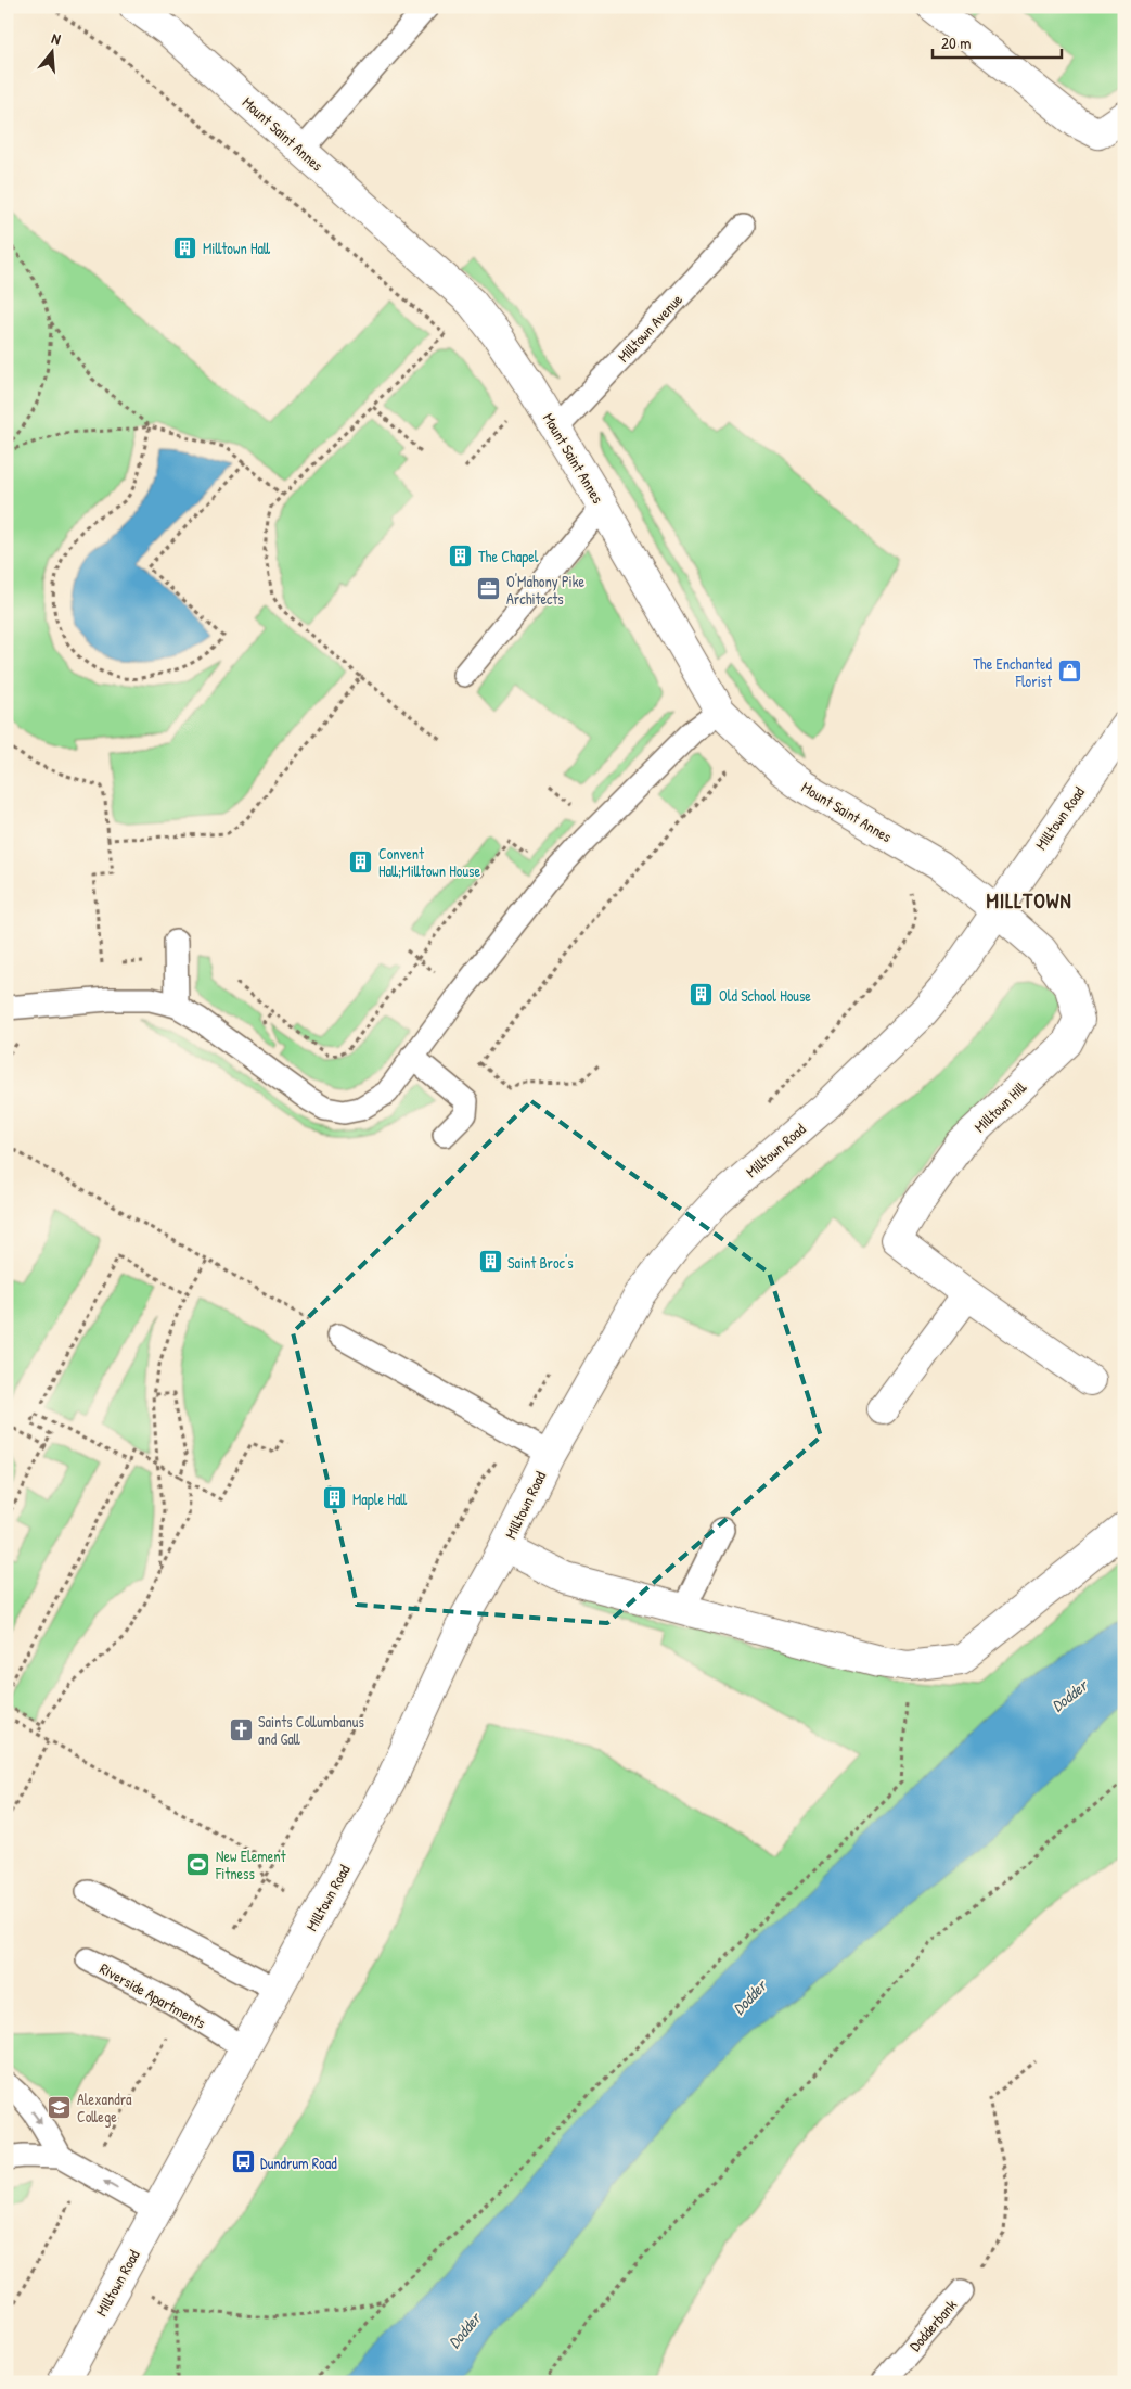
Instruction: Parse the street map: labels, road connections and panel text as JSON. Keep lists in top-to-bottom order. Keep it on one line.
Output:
{"streets":{"street":["Mount Saint Annes","Milltown Road","Milltown Hill"],"lane":["Milltown Avenue","Riverside Apartments","Dodderbank"]},"crossings":[["Mount Saint Annes","Milltown Avenue"],["Mount Saint Annes","Milltown Road"],["Mount Saint Annes","Milltown Hill"],["Milltown Road","Milltown Hill"],["Milltown Road","Riverside Apartments"]],"districts":["MILLTOWN"],"water":["Dodder"],"places":{"building":["Milltown Hall","The Chapel","Convent Hall;Milltown House","Old School House","Saint Broc's","Maple Hall"],"office":["O'Mahony Pike Architects"],"shop":["The Enchanted Florist"],"church":["Saints Collumbanus and Gall"],"sports":["New Element Fitness"],"school or university":["Alexandra College"],"bus stop":["Dundrum Road"]},"scale_bar":"20 m","north":"top"}
